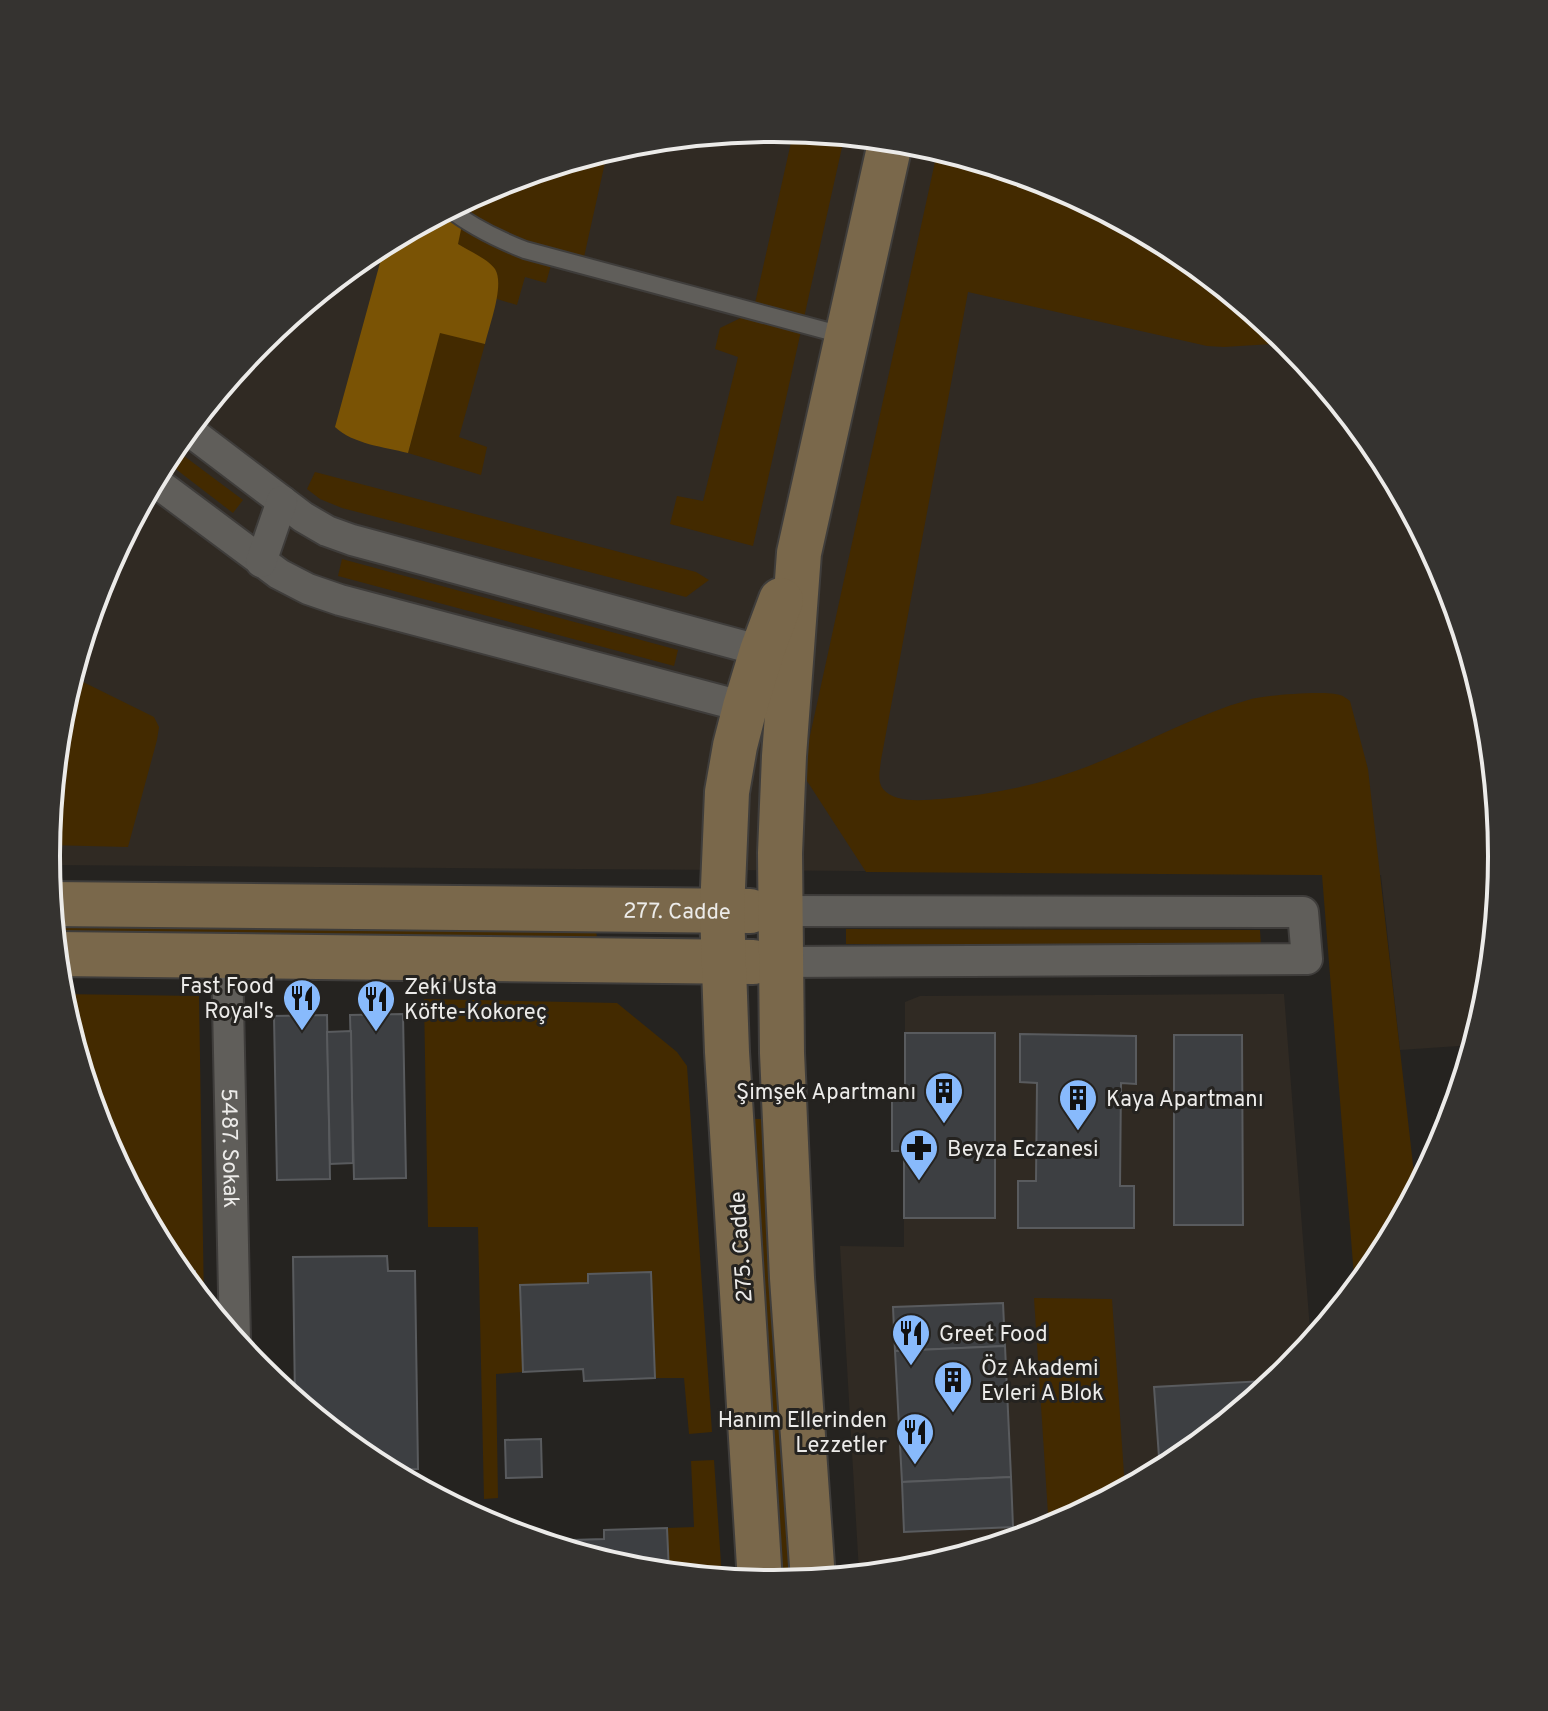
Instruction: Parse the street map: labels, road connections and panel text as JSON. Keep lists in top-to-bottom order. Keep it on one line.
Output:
{"streets":{"street":["277. Cadde","5487. Sokak","275. Cadde"]},"crossings":[["277. Cadde","275. Cadde"]],"places":{"restaurant":["Fast Food Royal's","Zeki Usta Köfte-Kokoreç","Greet Food","Hanım Ellerinden Lezzetler"],"building":["Şimşek Apartmanı","Kaya Apartmanı","Öz Akademi Evleri A Blok"],"pharmacy":["Beyza Eczanesi"]}}
